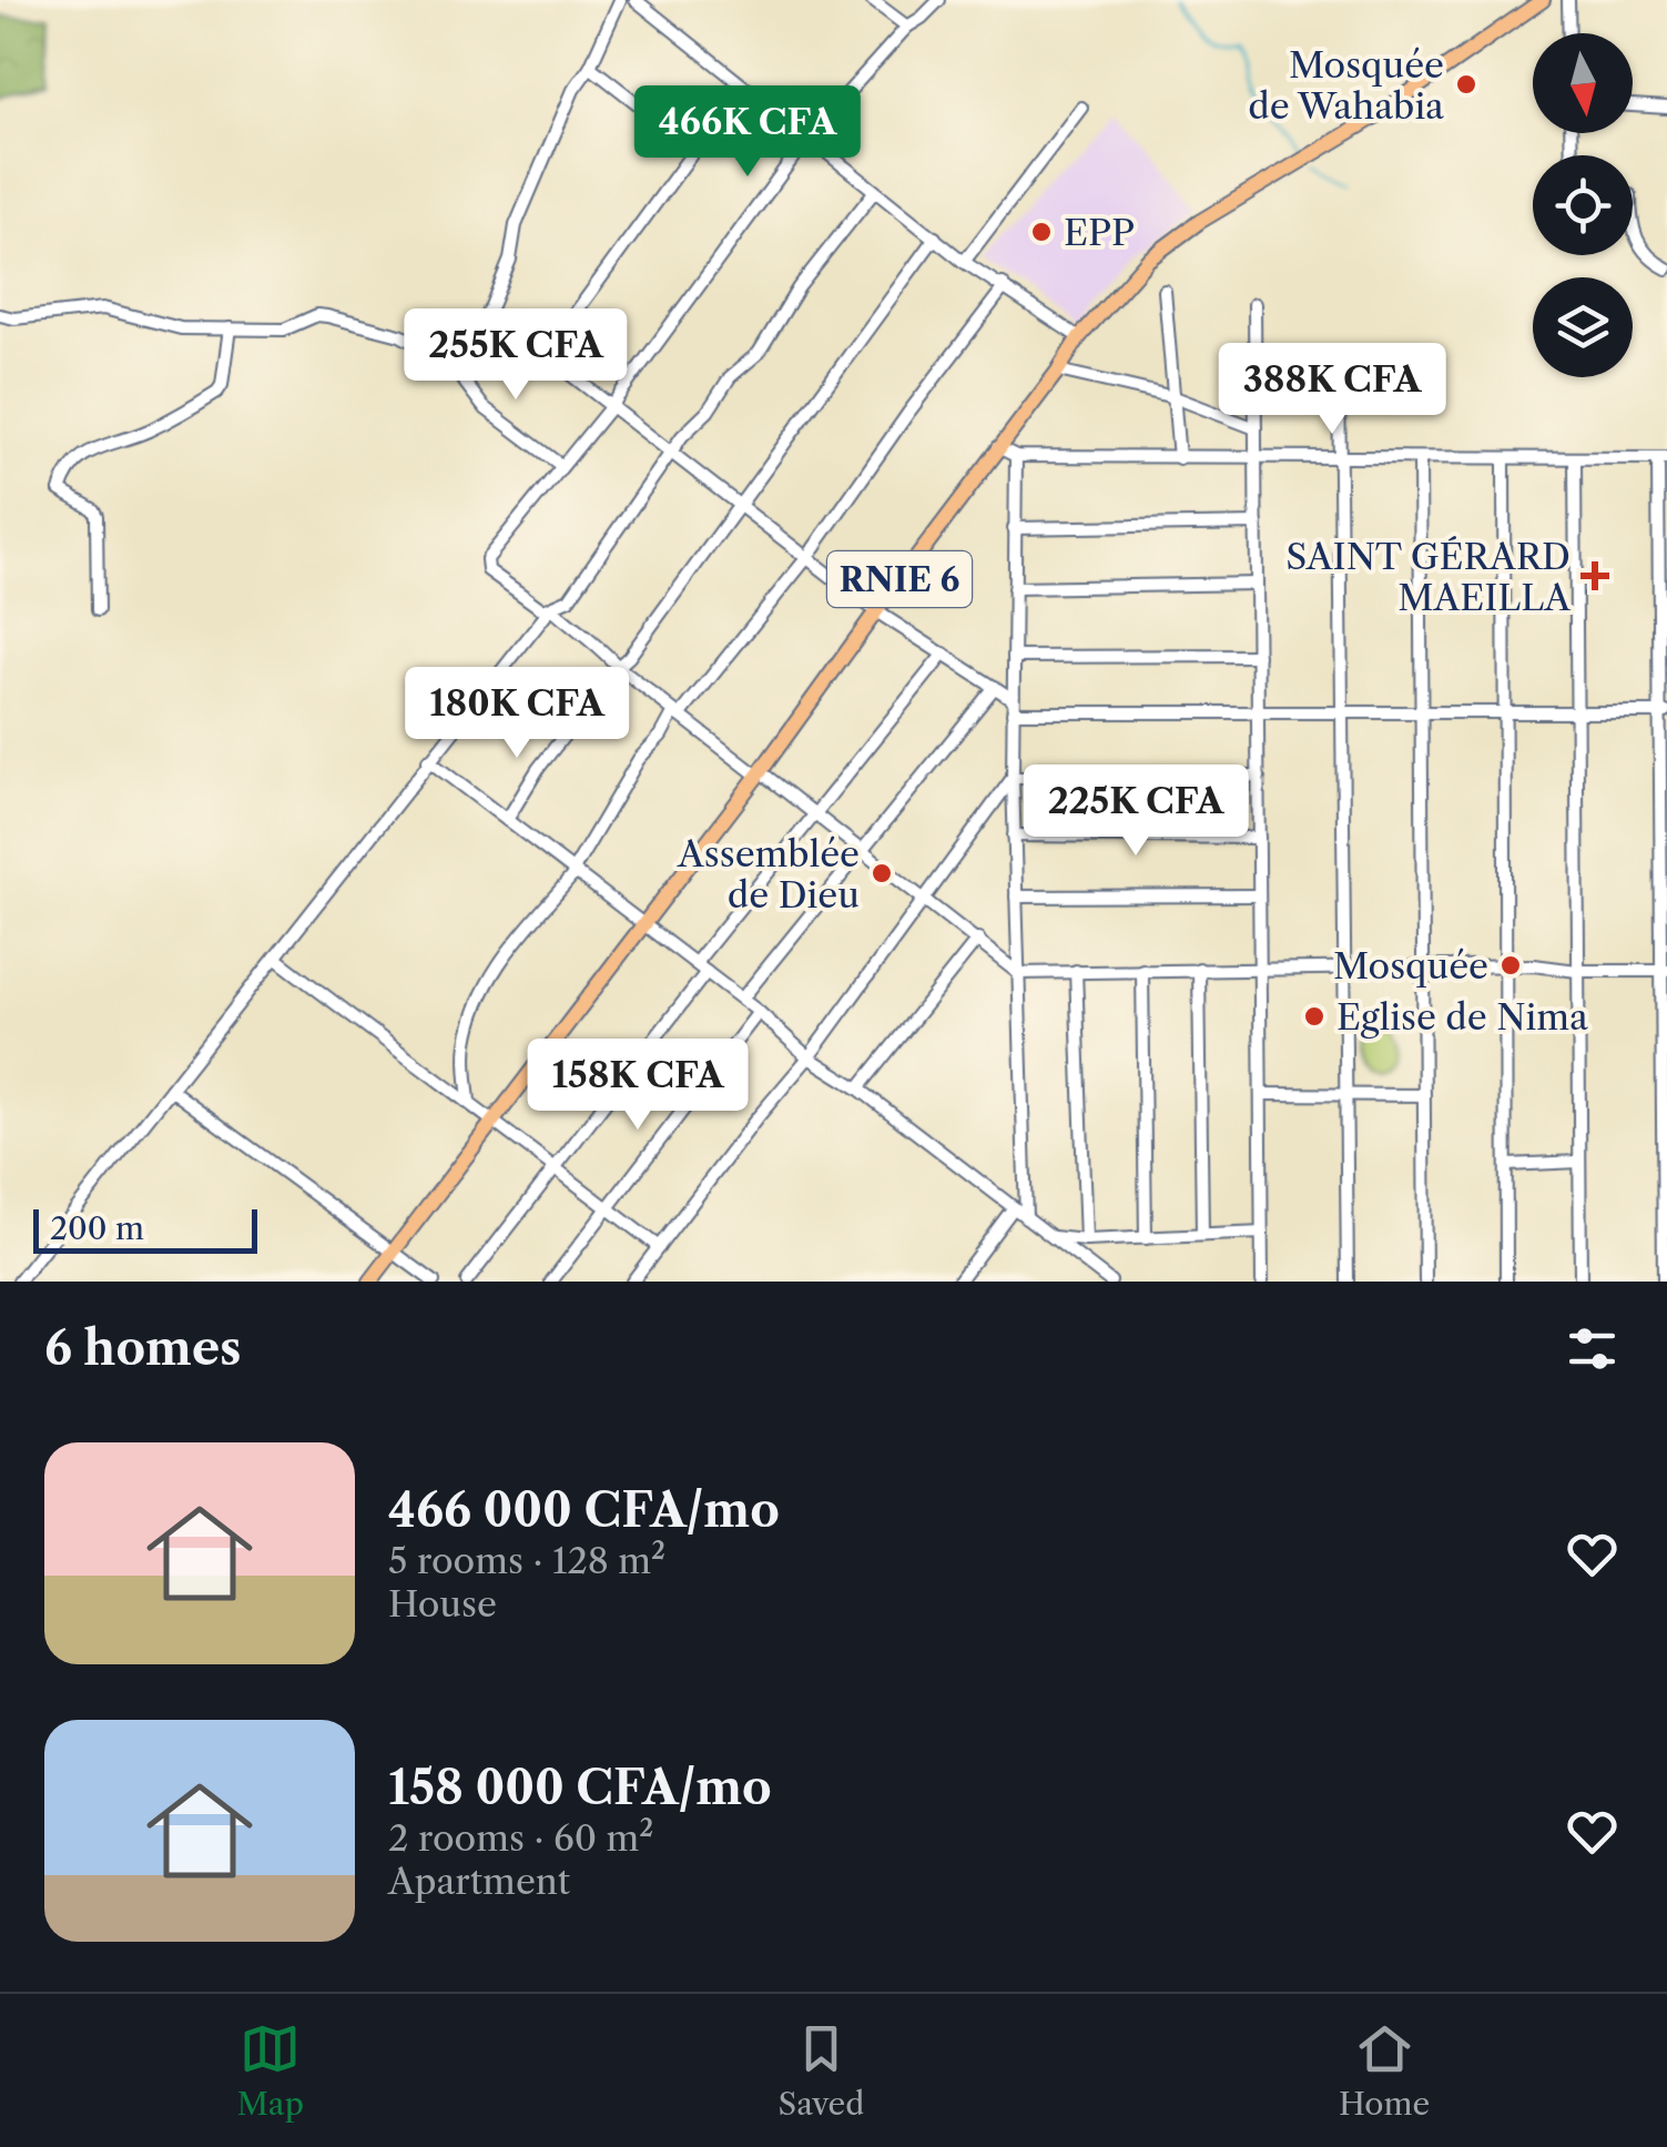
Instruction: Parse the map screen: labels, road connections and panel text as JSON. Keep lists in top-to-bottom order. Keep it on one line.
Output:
{"streets":{"main road":["RNIE 6"]},"places":{"other":["Mosquée de Wahabia","EPP","Assemblée de Dieu","Mosquée","Eglise de Nima"],"health":["SAINT GÉRARD MAEILLA"]},"scale_bar":"200 m","north":"bottom","page":{"price":["466K CFA","255K CFA","388K CFA","180K CFA","225K CFA","158K CFA"],"scale":"200 m","heading":"6 homes","list":[{"name":"466 000 CFA/mo","note":"5 rooms · 128 m² · House"},{"name":"158 000 CFA/mo","note":"2 rooms · 60 m² · Apartment"}],"tabs":["Map","Saved","Home"]}}
